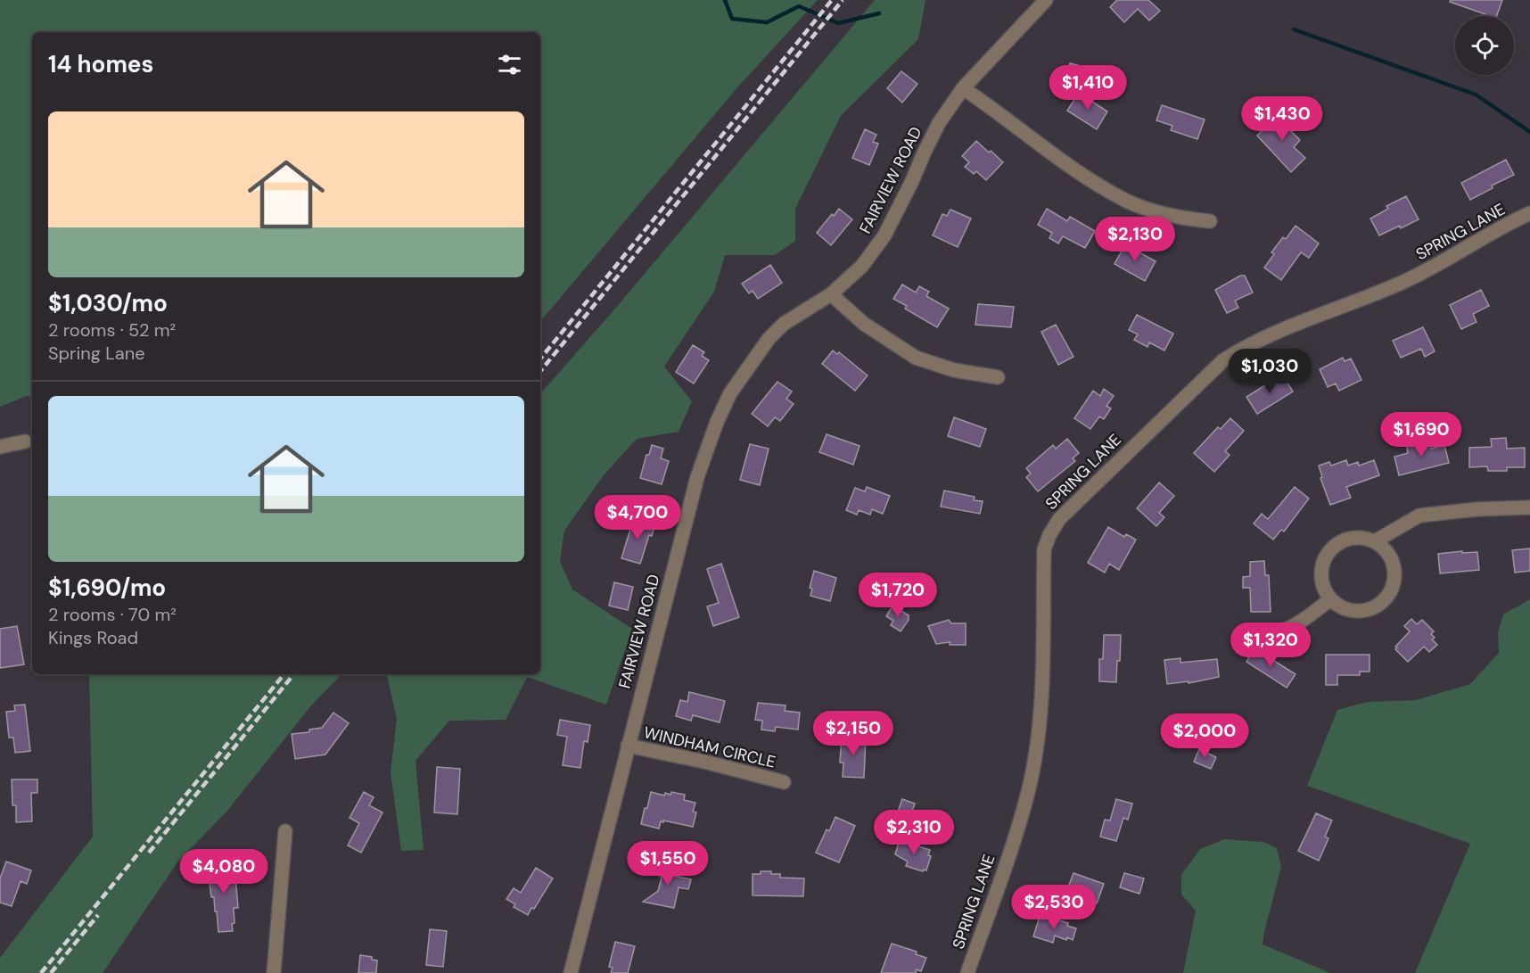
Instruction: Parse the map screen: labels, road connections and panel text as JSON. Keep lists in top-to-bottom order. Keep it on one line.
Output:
{"streets":{"street":["FAIRVIEW ROAD","SPRING LANE","WINDHAM CIRCLE"]},"crossings":[["FAIRVIEW ROAD","WINDHAM CIRCLE"]],"page":{"heading":"14 homes","price":["$1,410","$1,430","$2,130","$1,030","$1,690","$4,700","$1,720","$1,320","$2,150","$2,000","$2,310","$1,550","$4,080","$2,530"],"list":[{"name":"$1,030/mo","note":"2 rooms · 52 m² · Spring Lane"},{"name":"$1,690/mo","note":"2 rooms · 70 m² · Kings Road"}]}}
